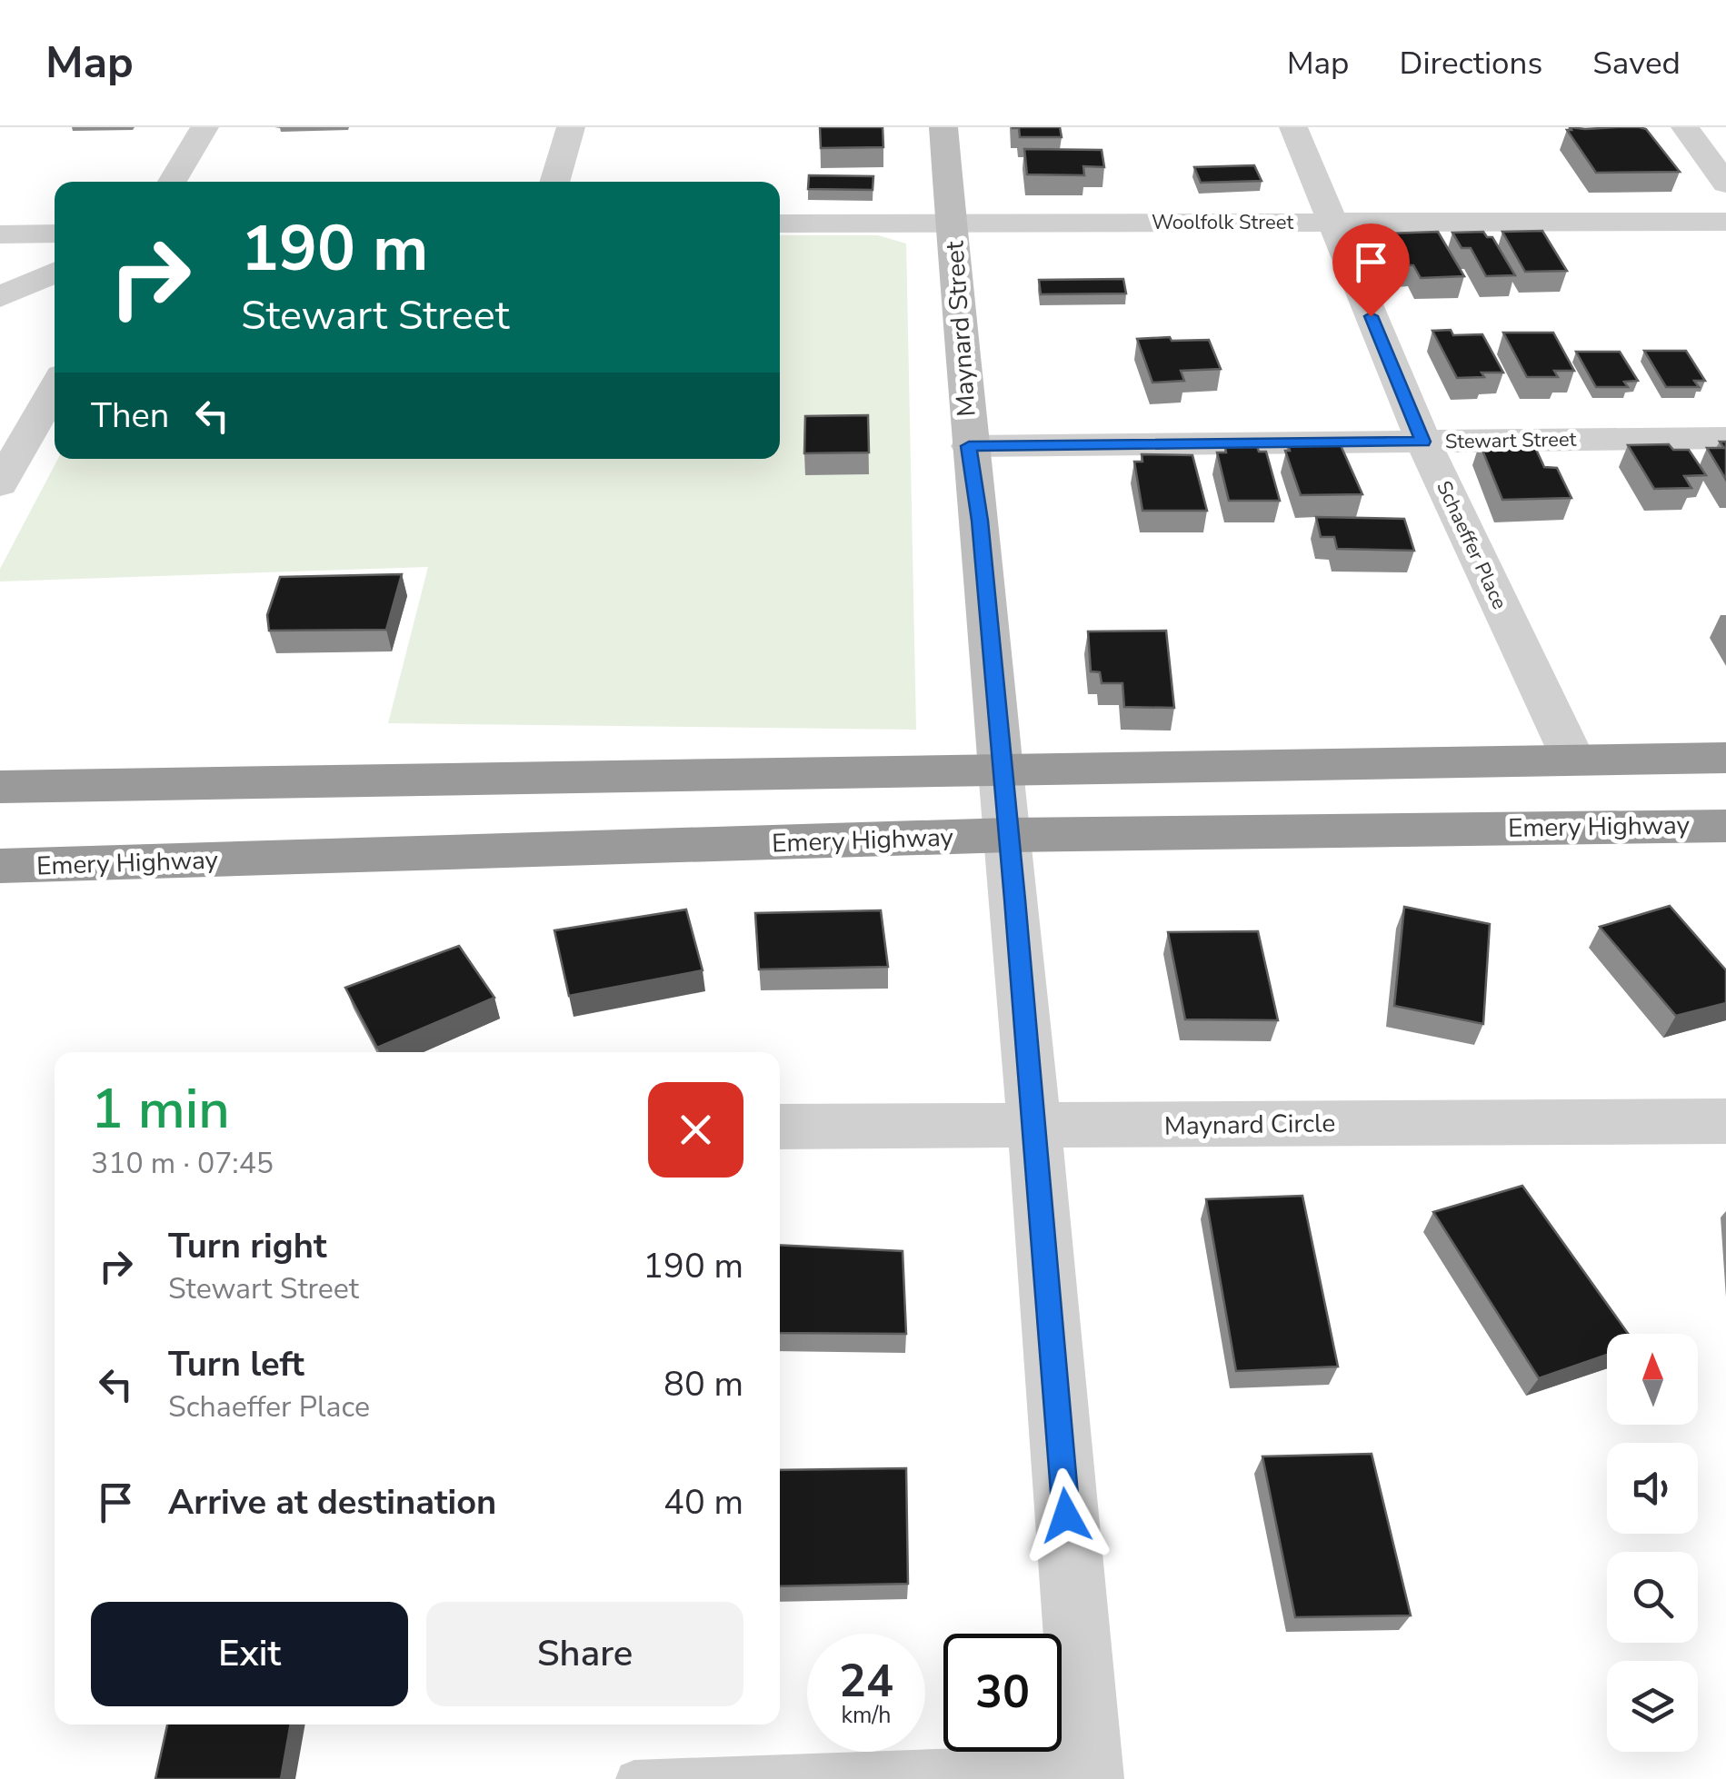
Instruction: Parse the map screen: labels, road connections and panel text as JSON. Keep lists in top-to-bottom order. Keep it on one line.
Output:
{"streets":{"highway":["Emery Highway"],"street":["Woolfolk Street","Maynard Street","Stewart Street","Schaeffer Place","Maynard Circle"]},"crossings":[["Woolfolk Street","Maynard Street"],["Woolfolk Street","Schaeffer Place"],["Maynard Street","Stewart Street"],["Maynard Street","Emery Highway"],["Maynard Street","Maynard Circle"],["Stewart Street","Schaeffer Place"]],"north":"top","page":{"header":"Map","nav":["Map","Directions","Saved"],"turn":["190 m","Stewart Street"],"then":"Then","heading":["1 min","310 m · 07:45"],"list":[{"name":"Turn right","note":"Stewart Street","value":"190 m"},{"name":"Turn left","note":"Schaeffer Place","value":"80 m"},{"name":"Arrive at destination","value":"40 m"}],"buttons":["Exit","Share"],"speed":"24 km/h","limit":"30"}}
